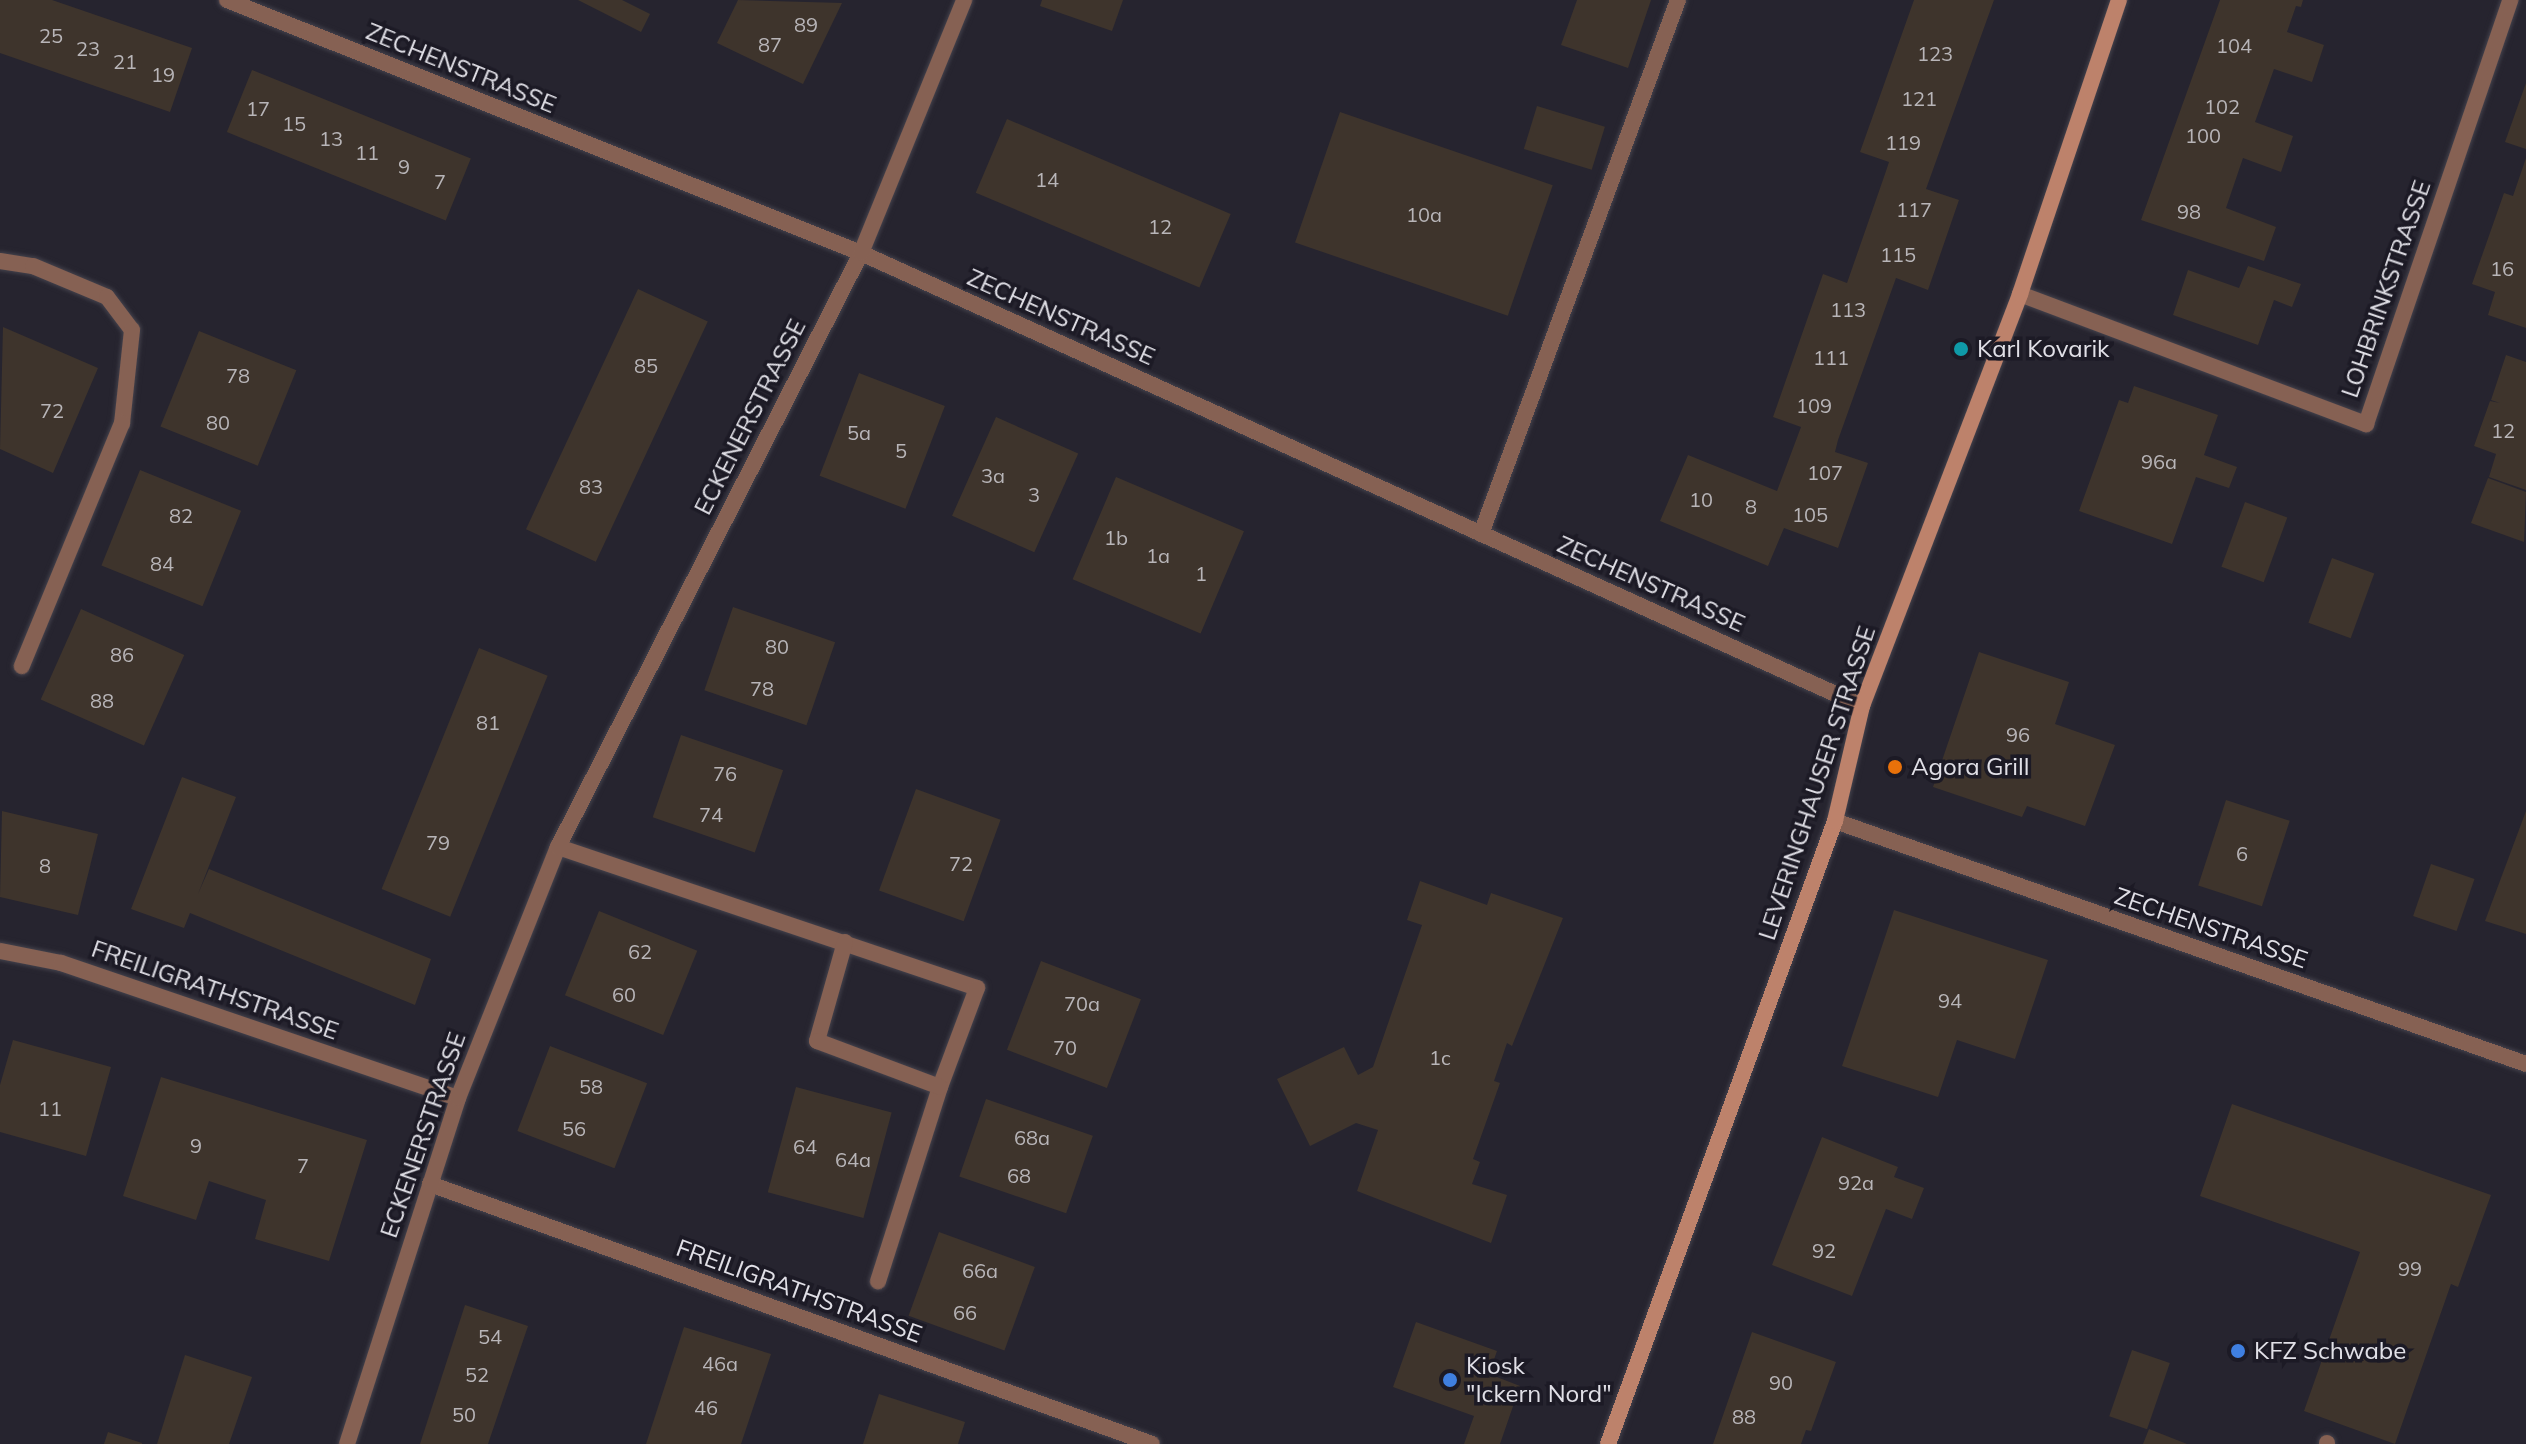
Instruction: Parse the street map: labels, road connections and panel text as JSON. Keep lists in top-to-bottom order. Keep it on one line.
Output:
{"streets":{"main road":["LEVERINGHAUSER STRASSE"],"street":["ZECHENSTRASSE","LOHBRINKSTRASSE","ECKENERSTRASSE","FREILIGRATHSTRASSE"]},"crossings":[["ZECHENSTRASSE","ECKENERSTRASSE"],["ZECHENSTRASSE","LEVERINGHAUSER STRASSE"],["LOHBRINKSTRASSE","LEVERINGHAUSER STRASSE"],["ECKENERSTRASSE","FREILIGRATHSTRASSE"]],"places":["Karl Kovarik","Agora Grill","KFZ Schwabe","Kiosk \"Ickern Nord\""],"house_numbers":["89","25","87","104","23","123","21","19","121","102","17","15","100","13","119","11","9","14","7","117","98","10a","12","115","16","113","111","85","78","109","72","80","12","5a","5","96a","107","3a","83","3","10","8","105","82","1b","1a","84","1","80","86","78","88","81","96","76","74","79","6","72","8","62","60","94","70a","70","1c","58","11","56","68a","9","64","64a","7","68","92a","92","99","66a","66","54","46a","52","90","46","50","88"]}
